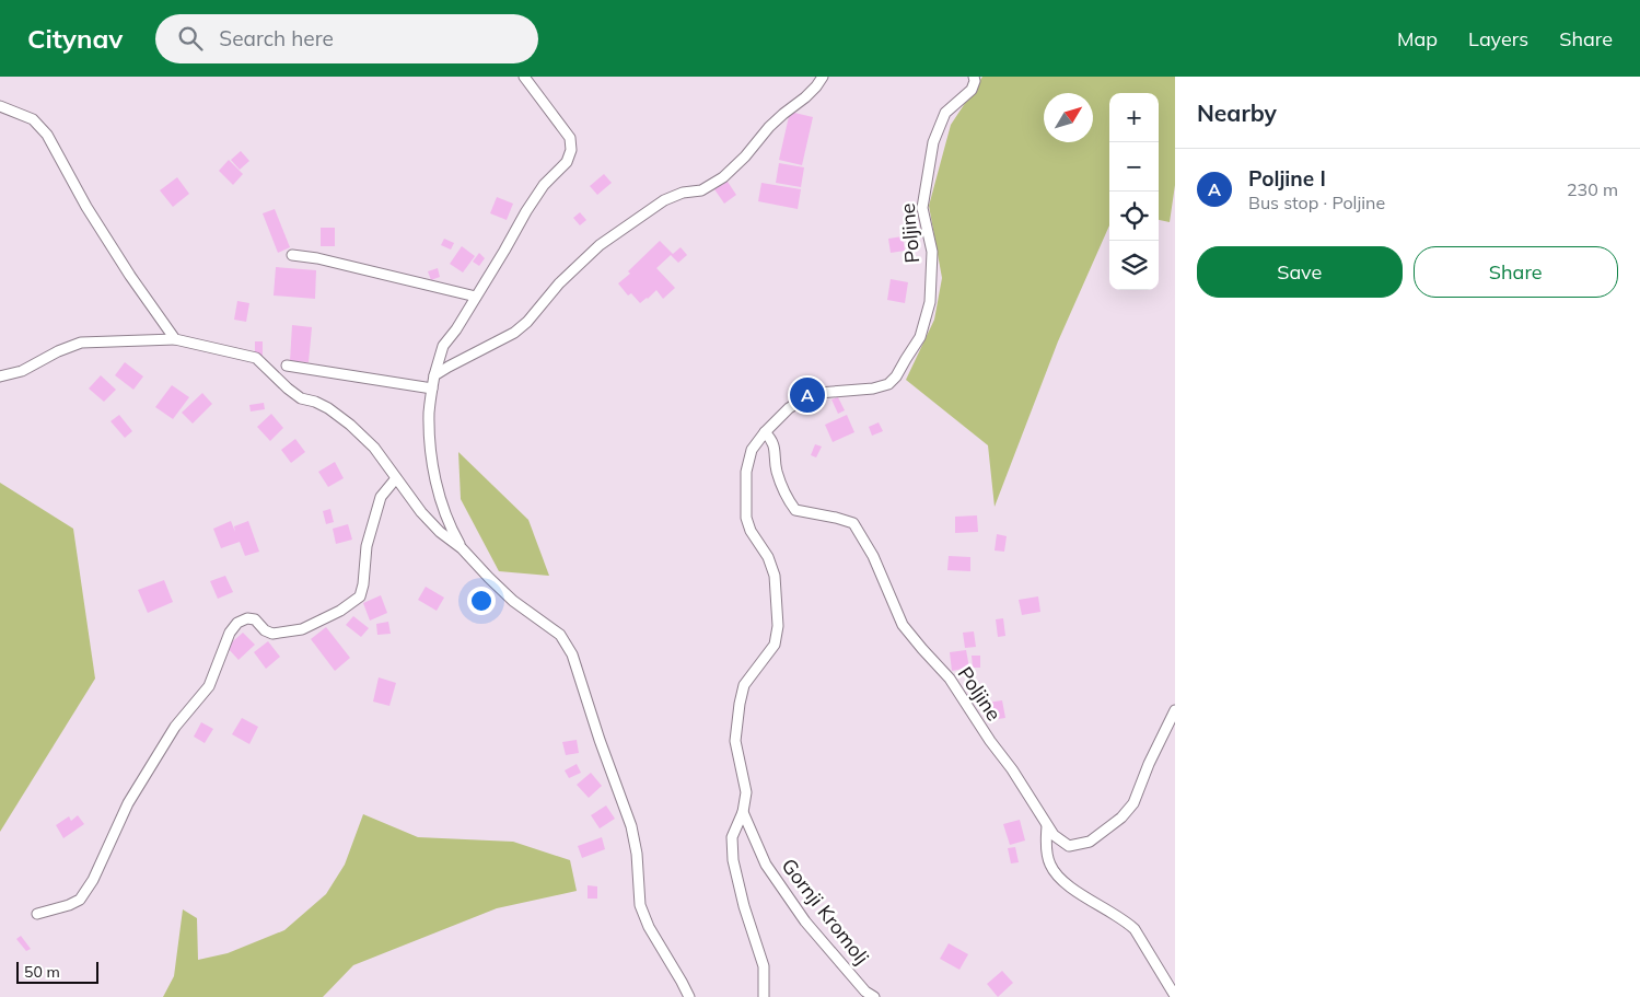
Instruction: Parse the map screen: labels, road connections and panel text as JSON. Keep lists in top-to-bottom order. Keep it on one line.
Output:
{"streets":{"street":["Poljine","Gornji Kromolj"]},"crossings":[["Poljine","Gornji Kromolj"]],"scale_bar":"50 m","north":"top right","page":{"header":"Citynav","search":"Search here","nav":["Map","Layers","Share"],"heading":"Nearby","map_buttons":["+","−"],"list":[{"mark":"A","name":"Poljine I","note":"Bus stop · Poljine","value":"230 m"}],"buttons":["Save","Share"],"pins":"A","scale":"50 m"}}
